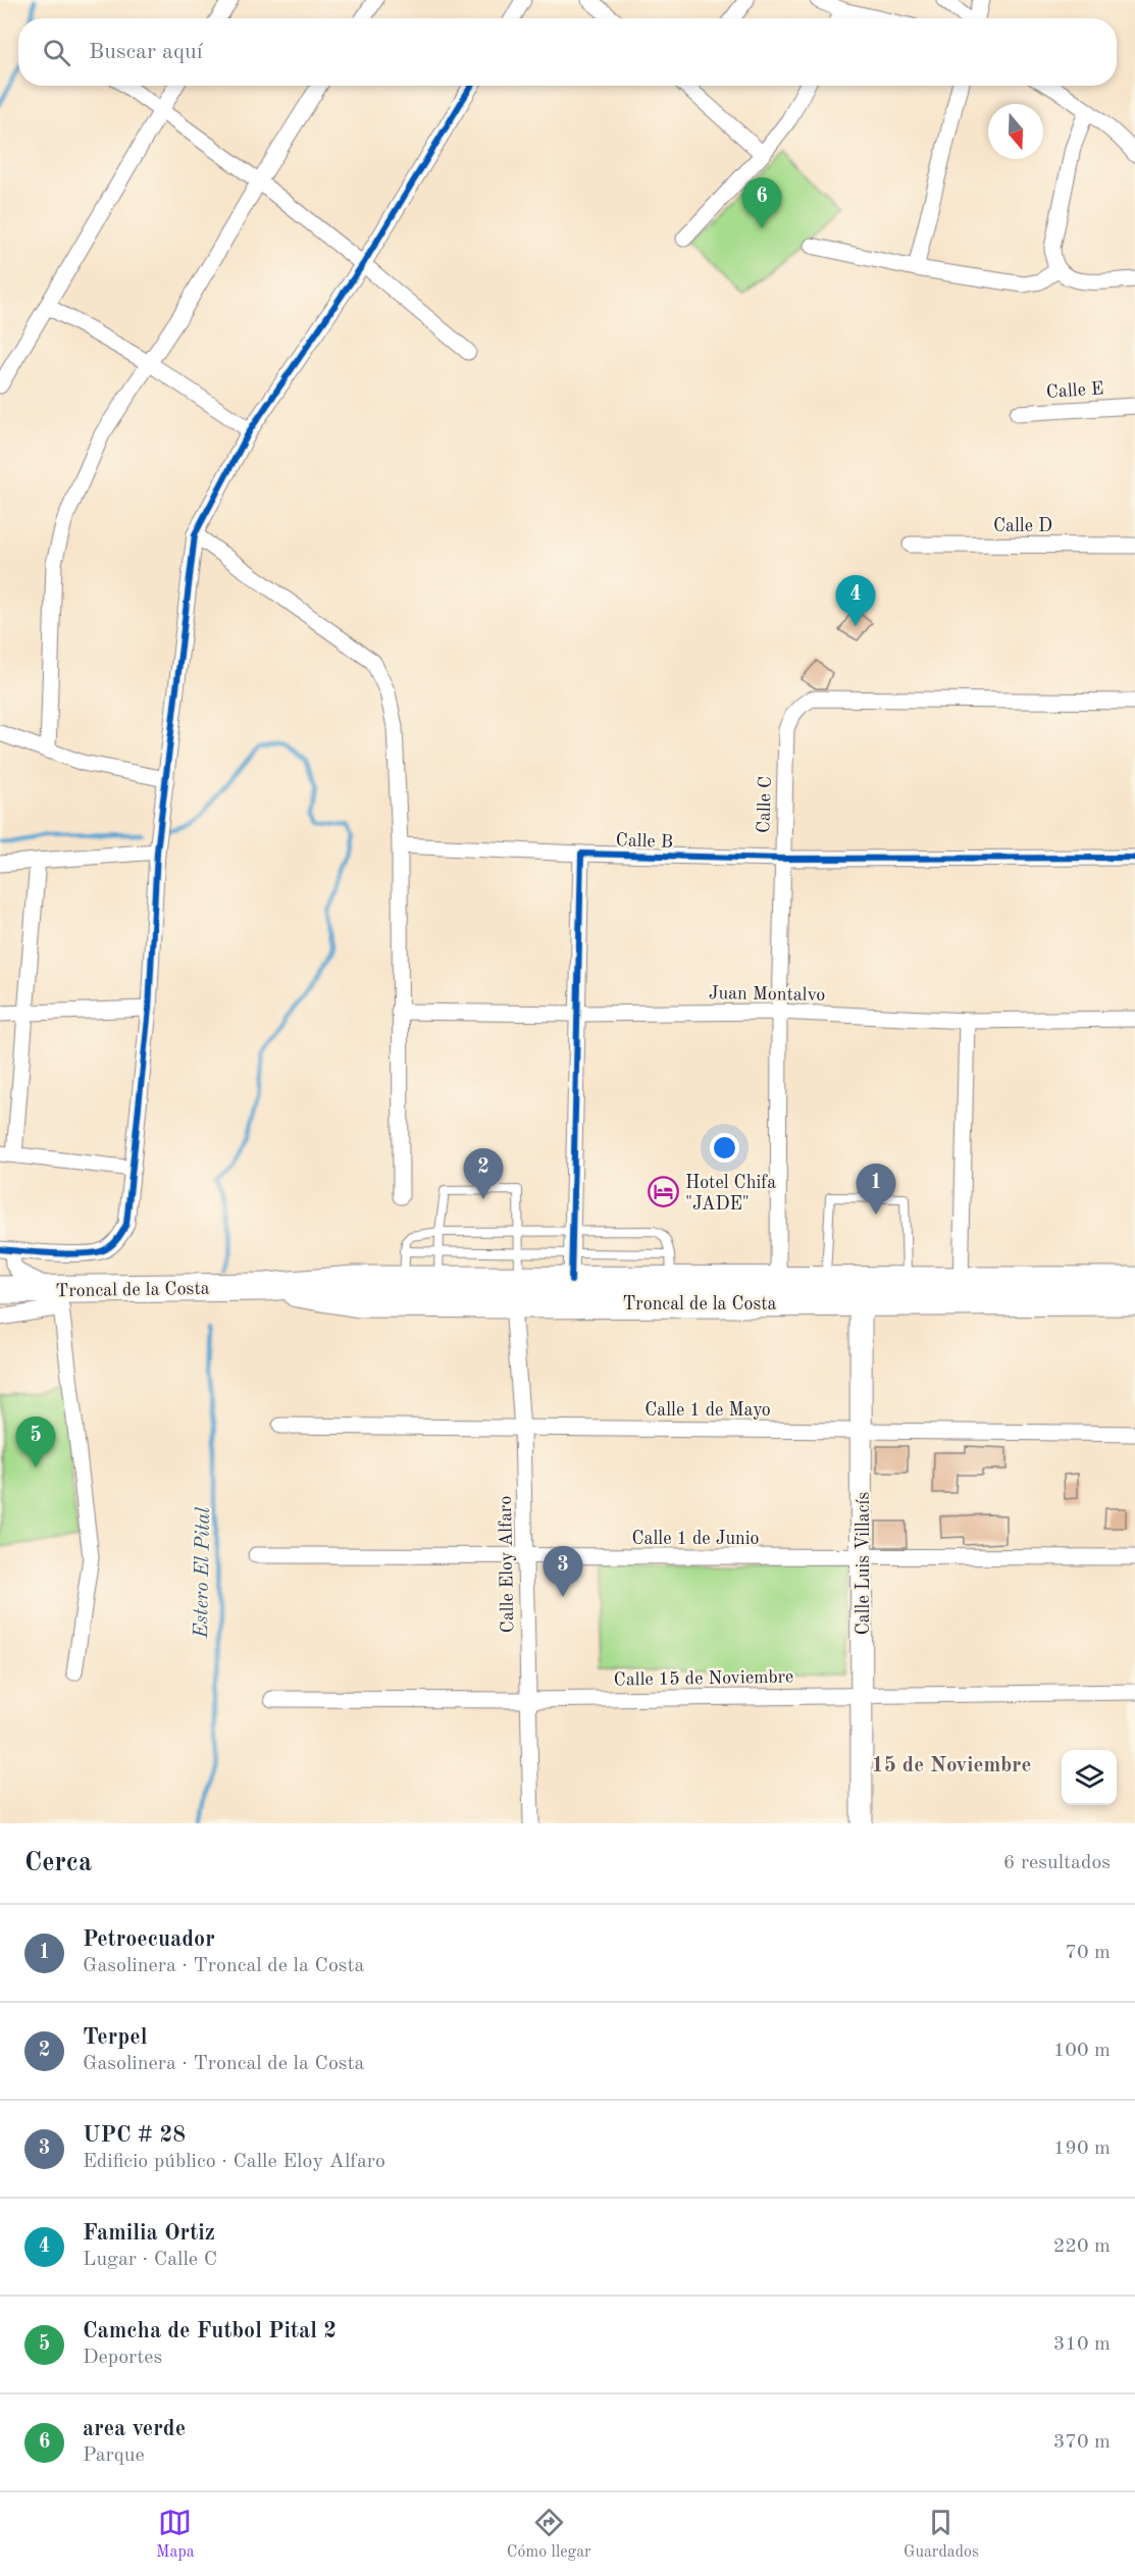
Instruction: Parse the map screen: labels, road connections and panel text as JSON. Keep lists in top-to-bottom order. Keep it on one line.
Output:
{"streets":{"highway":["Troncal de la Costa"],"street":["Calle E","Calle D","Calle C","Calle B","Juan Montalvo","Calle 1 de Mayo","Calle 1 de Junio","Calle Luis Villacís","Calle Eloy Alfaro","Calle 15 de Noviembre"]},"crossings":[["Calle C","Calle B"],["Calle C","Juan Montalvo"],["Calle C","Troncal de la Costa"],["Troncal de la Costa","Calle Luis Villacís"],["Troncal de la Costa","Calle Eloy Alfaro"],["Calle 1 de Mayo","Calle Luis Villacís"],["Calle 1 de Mayo","Calle Eloy Alfaro"],["Calle 1 de Junio","Calle Luis Villacís"],["Calle 1 de Junio","Calle Eloy Alfaro"],["Calle Luis Villacís","Calle 15 de Noviembre"],["Calle Eloy Alfaro","Calle 15 de Noviembre"]],"districts":["15 de Noviembre"],"water":["Estero El Pital"],"places":{"hotel":["Hotel Chifa \"JADE\""]},"north":"bottom","page":{"search":"Buscar aquí","pins":["6","4","2","1","5","3"],"heading":["Cerca","6 resultados"],"list":[{"mark":"1","name":"Petroecuador","note":"Gasolinera · Troncal de la Costa","value":"70 m"},{"mark":"2","name":"Terpel","note":"Gasolinera · Troncal de la Costa","value":"100 m"},{"mark":"3","name":"UPC # 28","note":"Edificio público · Calle Eloy Alfaro","value":"190 m"},{"mark":"4","name":"Familia Ortiz","note":"Lugar · Calle C","value":"220 m"},{"mark":"5","name":"Camcha de Futbol Pital 2","note":"Deportes","value":"310 m"},{"mark":"6","name":"area verde","note":"Parque","value":"370 m"}],"nav":["Mapa","Cómo llegar","Guardados"]}}
